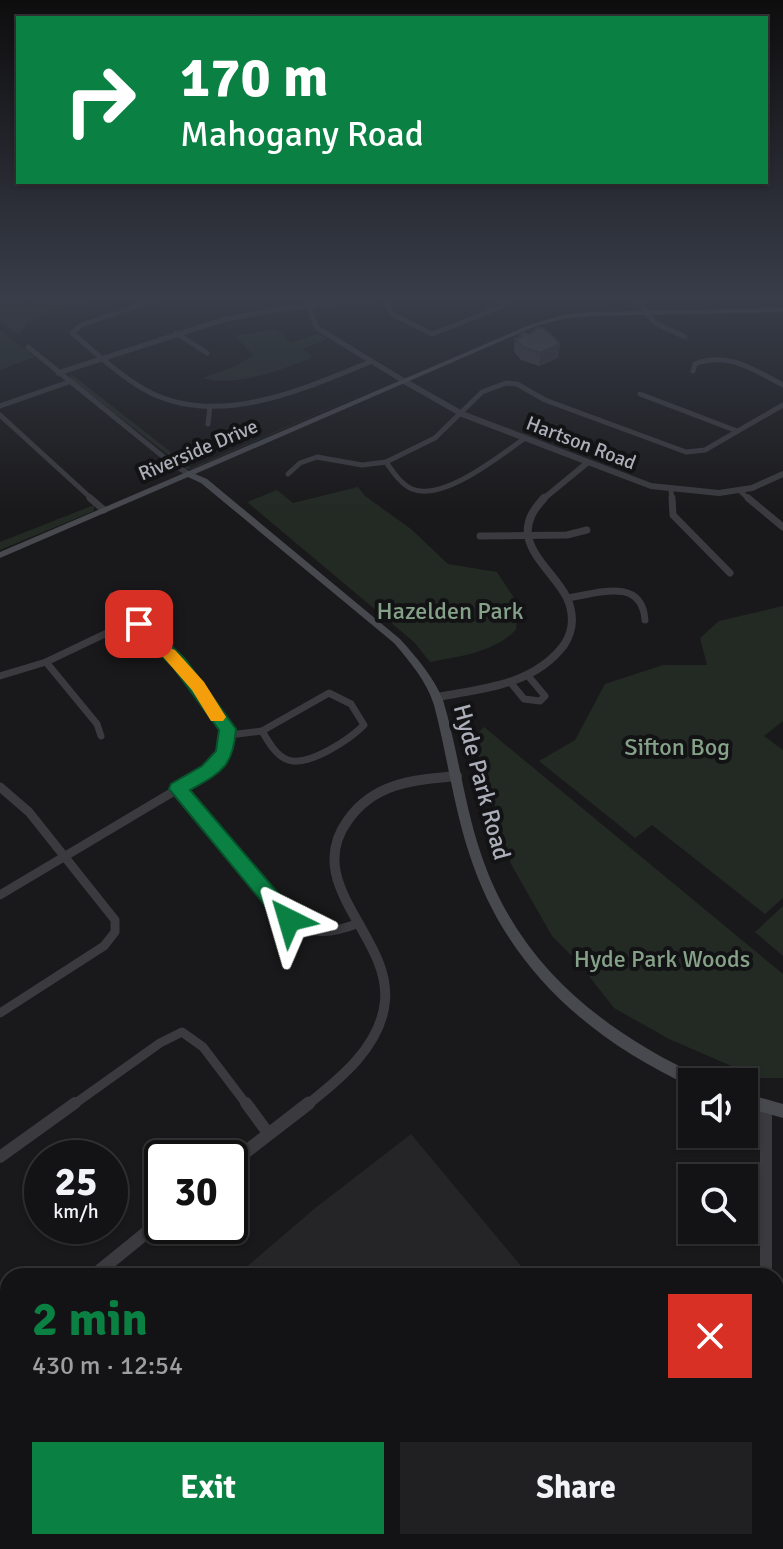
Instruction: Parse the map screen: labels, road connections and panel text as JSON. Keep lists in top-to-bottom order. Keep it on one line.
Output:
{"streets":{"main road":["Riverside Drive","Hyde Park Road"],"street":["Hartson Road"]},"crossings":[["Hartson Road","Riverside Drive"],["Riverside Drive","Hyde Park Road"]],"parks":["Hazelden Park","Sifton Bog","Hyde Park Woods"],"page":{"turn":["170 m","Mahogany Road"],"speed":"25 km/h","limit":"30","heading":["2 min","430 m · 12:54"],"buttons":["Exit","Share"]}}
